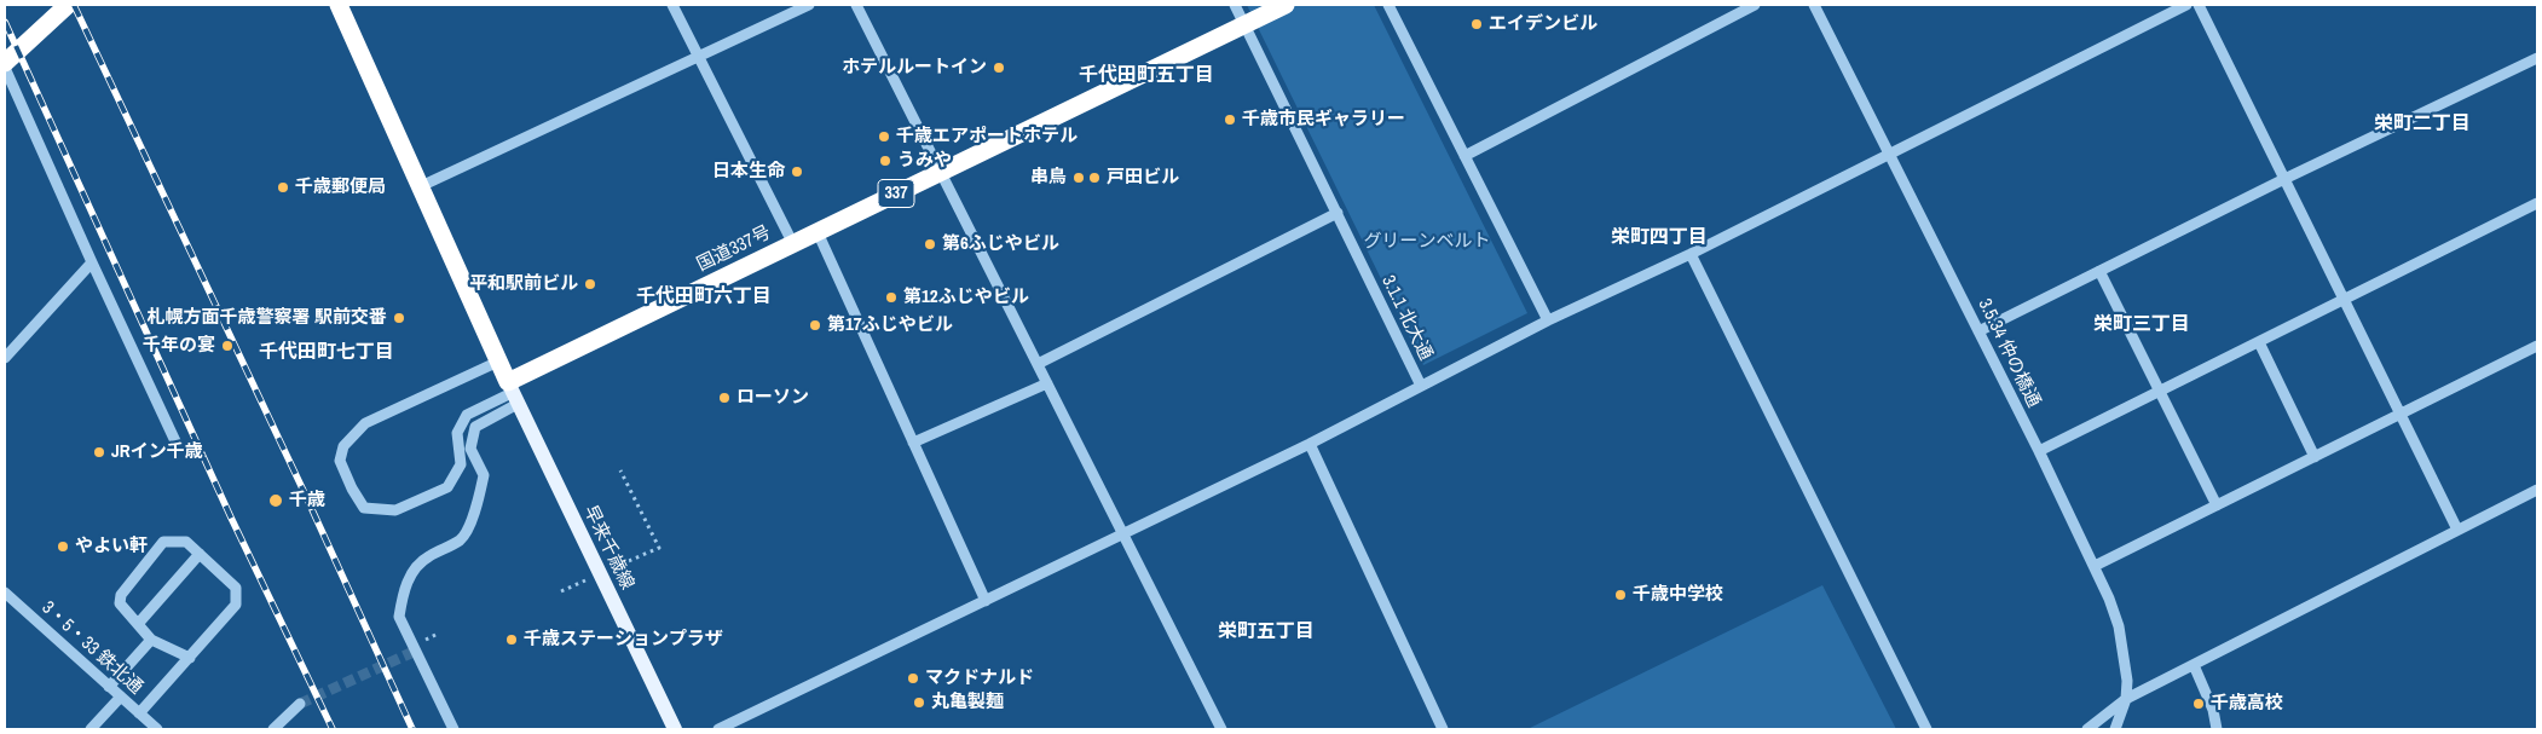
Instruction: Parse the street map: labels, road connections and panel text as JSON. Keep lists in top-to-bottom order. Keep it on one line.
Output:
{"streets":{"highway":["337","国道337号"],"main road":["早来千歳線"],"street":["3.1.1 北大通","3.5.34 仲の橋通","3・5・33 鉄北通"]},"crossings":[["国道337号","3.1.1 北大通"],["国道337号","早来千歳線"]],"districts":["千代田町五丁目","栄町二丁目","栄町四丁目","千代田町六丁目","栄町三丁目","千代田町七丁目","栄町五丁目"],"parks":["グリーンベルト"],"places":["エイデンビル","ホテルルートイン","千歳市民ギャラリー","千歳エアポートホテル","うみや","日本生命","串鳥","戸田ビル","千歳郵便局","第6ふじやビル","平和駅前ビル","第12ふじやビル","札幌方面千歳警察署 駅前交番","第17ふじやビル","千年の宴","ローソン","JRイン千歳","千歳","やよい軒","千歳中学校","千歳ステーションプラザ","マクドナルド","丸亀製麺","千歳高校"]}
